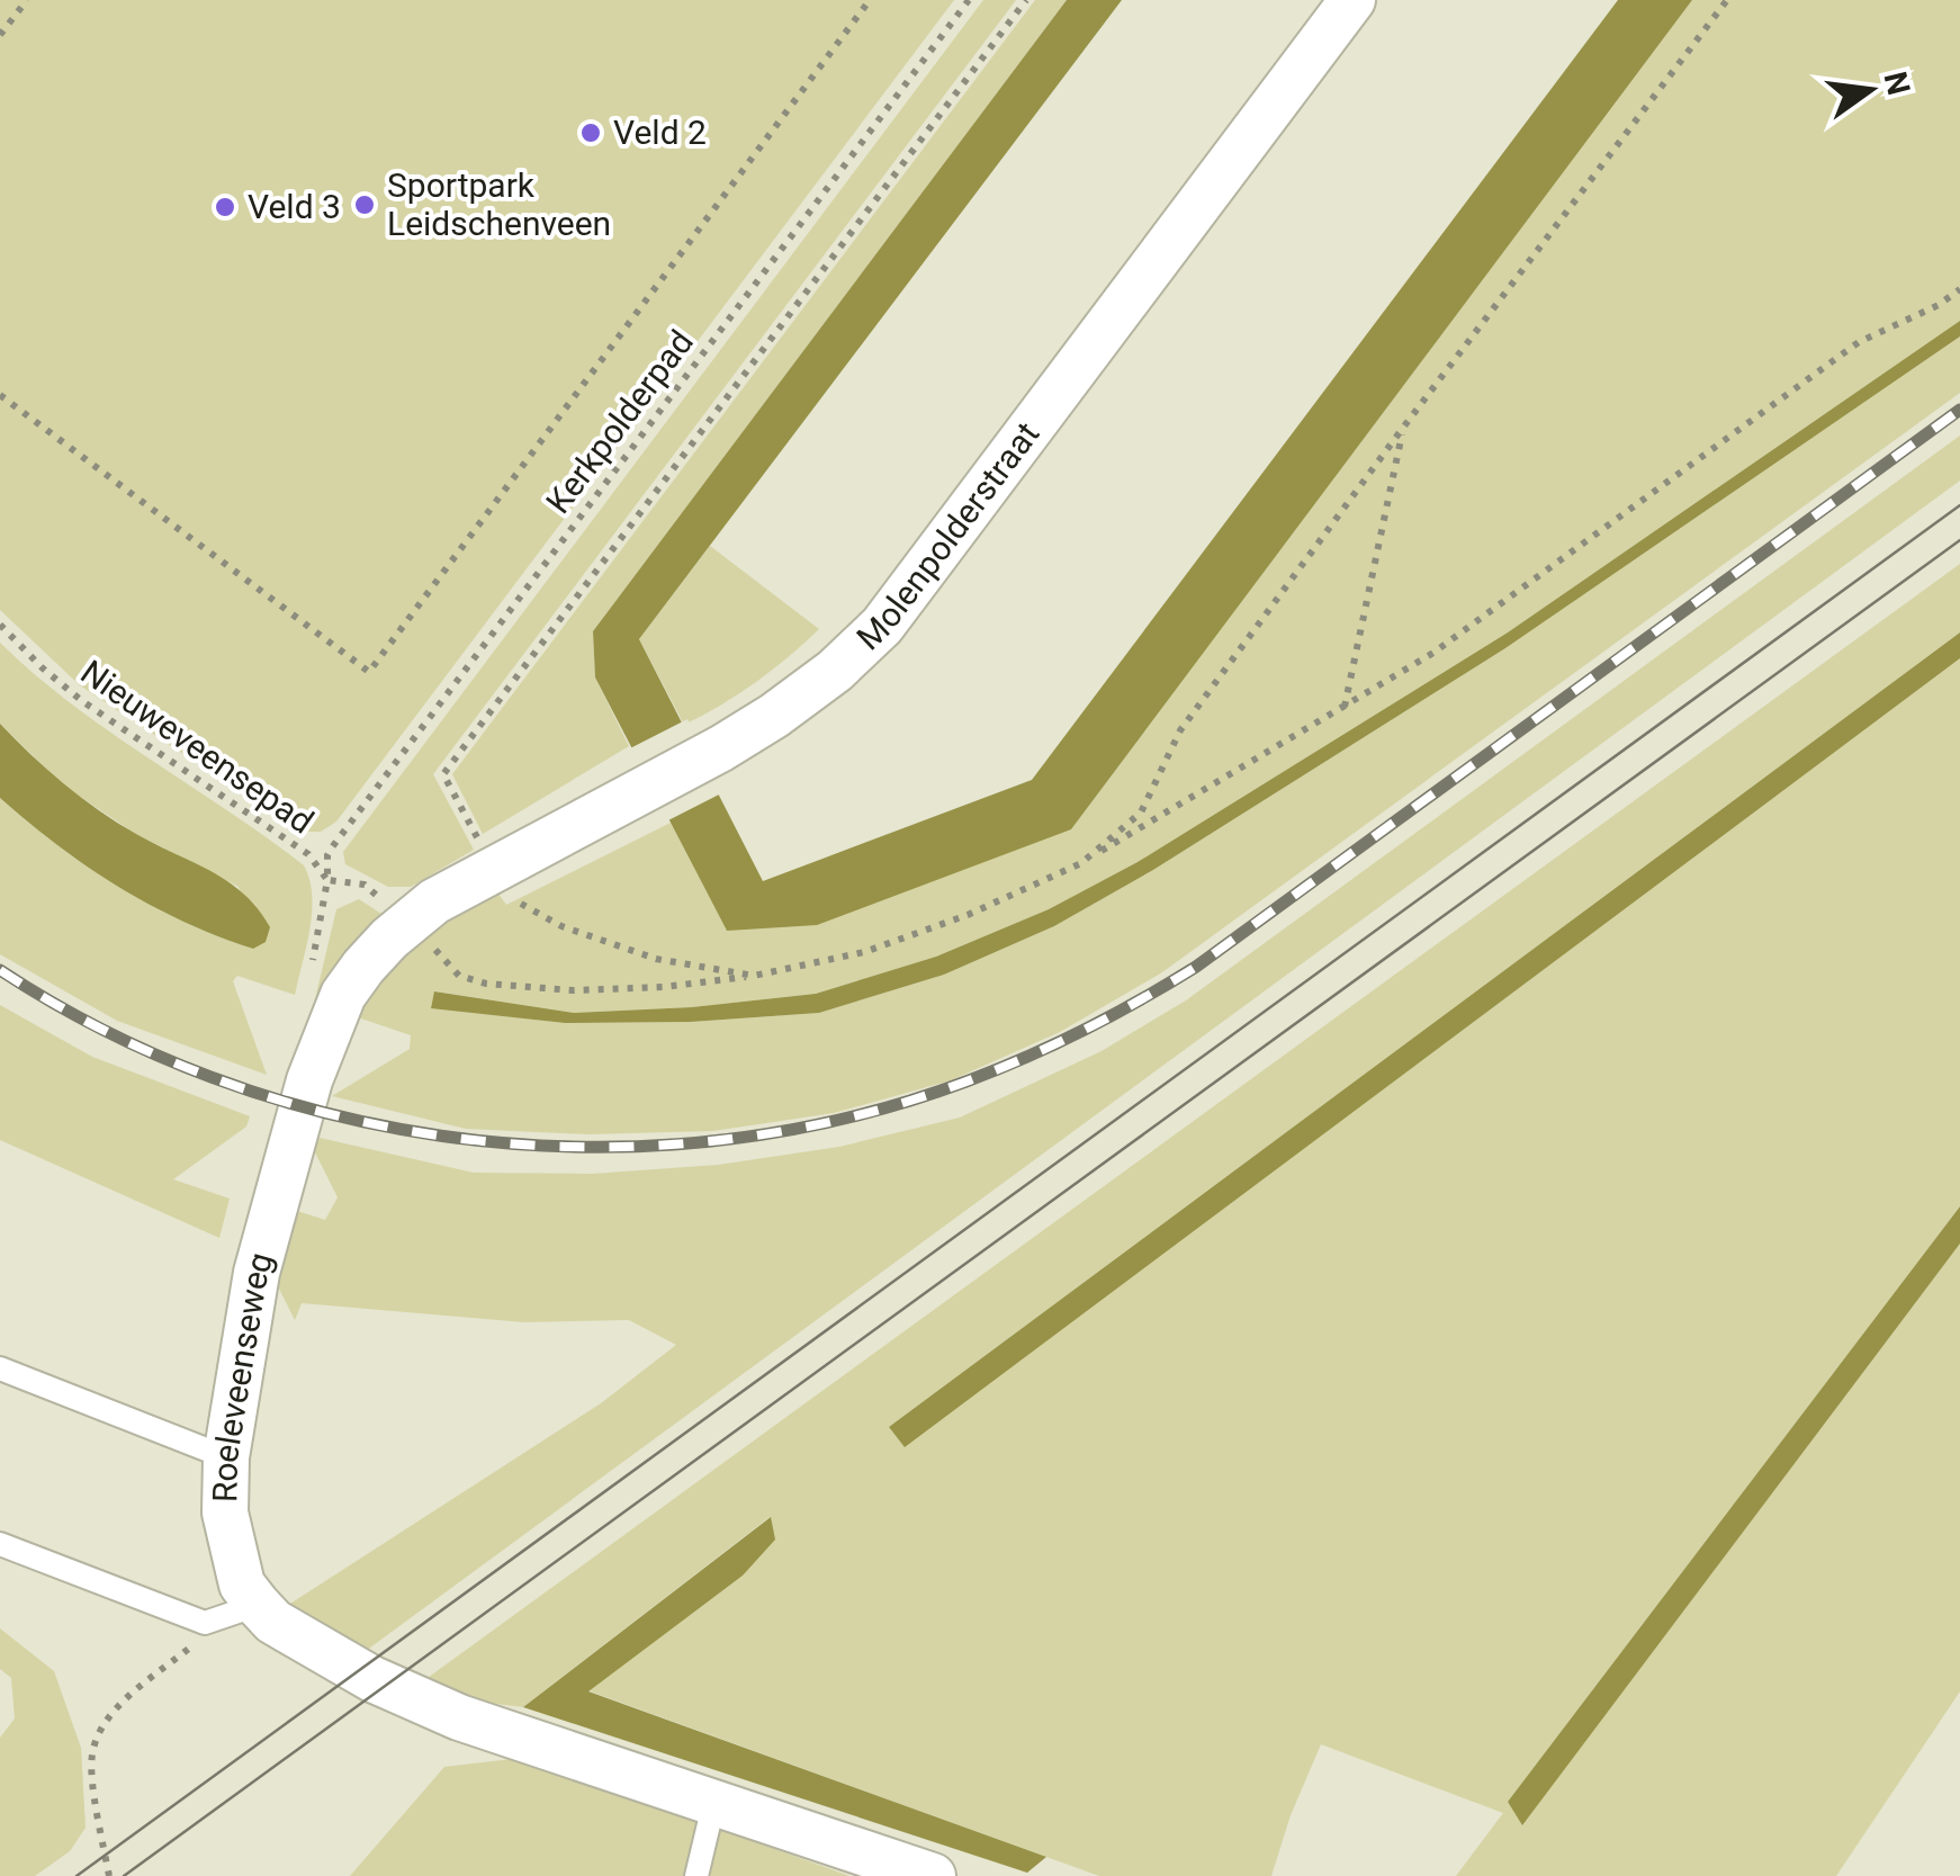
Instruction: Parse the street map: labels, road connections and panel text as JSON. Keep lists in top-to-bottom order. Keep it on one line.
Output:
{"streets":{"street":["Molenpolderstraat","Roeleveenseweg"],"path":["Kerkpolderpad","Nieuweveensepad"]},"crossings":[["Kerkpolderpad","Molenpolderstraat"],["Kerkpolderpad","Nieuweveensepad"],["Molenpolderstraat","Roeleveenseweg"]],"places":["Veld 2","Sportpark Leidschenveen","Veld 3"],"north":"right"}
